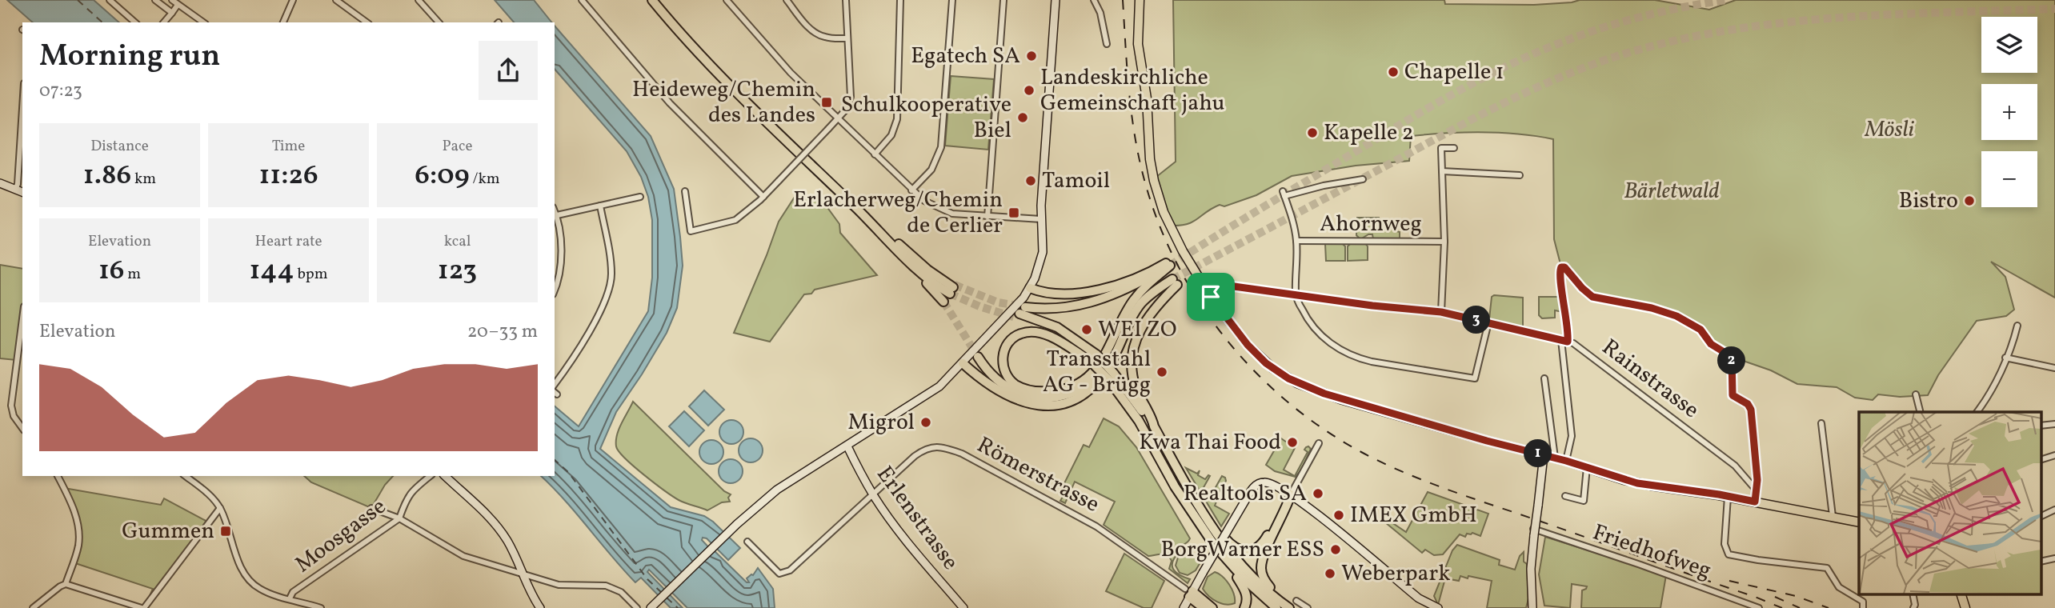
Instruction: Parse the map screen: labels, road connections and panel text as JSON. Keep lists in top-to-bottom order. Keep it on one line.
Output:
{"streets":{"main road":["Erlenstrasse"],"street":["Ahornweg","Rainstrasse","Römerstrasse","Moosgasse","Friedhofweg"]},"crossings":[["Römerstrasse","Erlenstrasse"]],"parks":["Mösli","Bärletwald"],"places":{"other":["Egatech SA","Chapelle 1","Landeskirchliche Gemeinschaft jahu","Schulkooperative Biel","Kapelle 2","Tamoil","Bistro","WEI ZO","Transstahl AG - Brügg","Migrol","Kwa Thai Food","Realtools SA","IMEX GmbH","BorgWarner ESS","Weberpark"],"transit":["Heideweg/Chemin des Landes","Erlacherweg/Chemin de Cerlier","Gummen"]},"page":{"map_buttons":["+","−"],"heading":["Morning run","07:23"],"stats":[["Distance","1.86 km"],["Time","11:26"],["Pace","6:09 /km"],["Elevation","16 m"],["Heart rate","144 bpm"],["kcal","123"]],"pins":["3","2","1"],"chart":["Elevation","20–33 m"]}}
